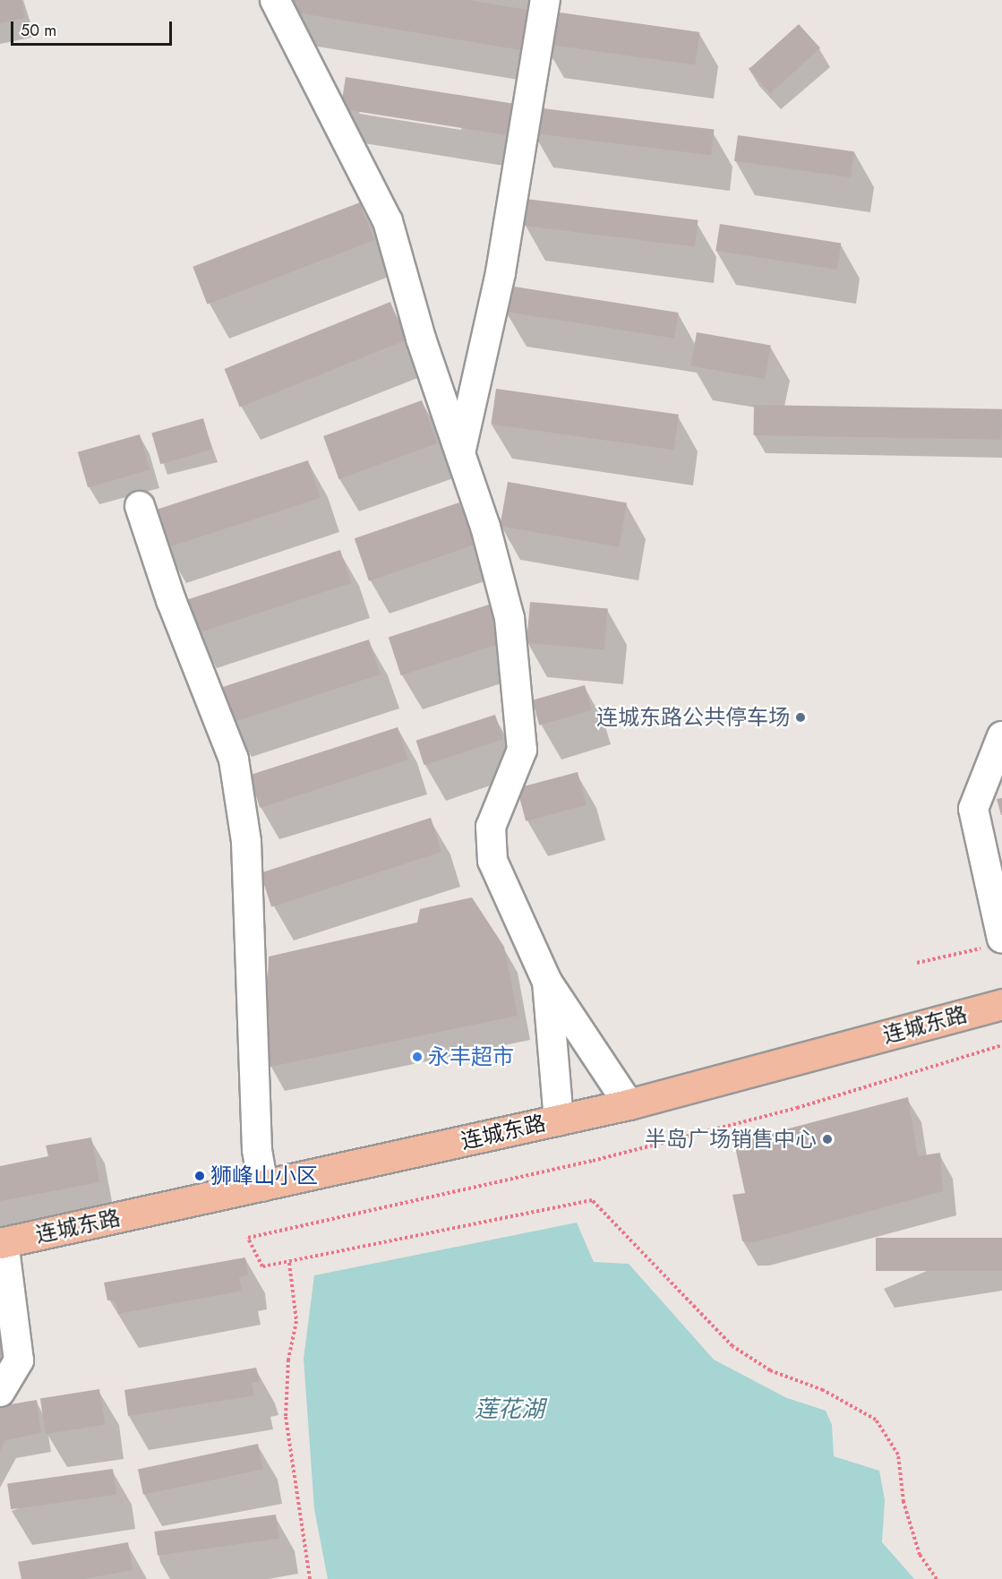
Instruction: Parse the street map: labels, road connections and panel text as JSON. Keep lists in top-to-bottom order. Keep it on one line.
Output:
{"streets":{"main road":["连城东路"]},"water":["莲花湖"],"places":["连城东路公共停车场","永丰超市","半岛广场销售中心","狮峰山小区"],"scale_bar":"50 m"}
